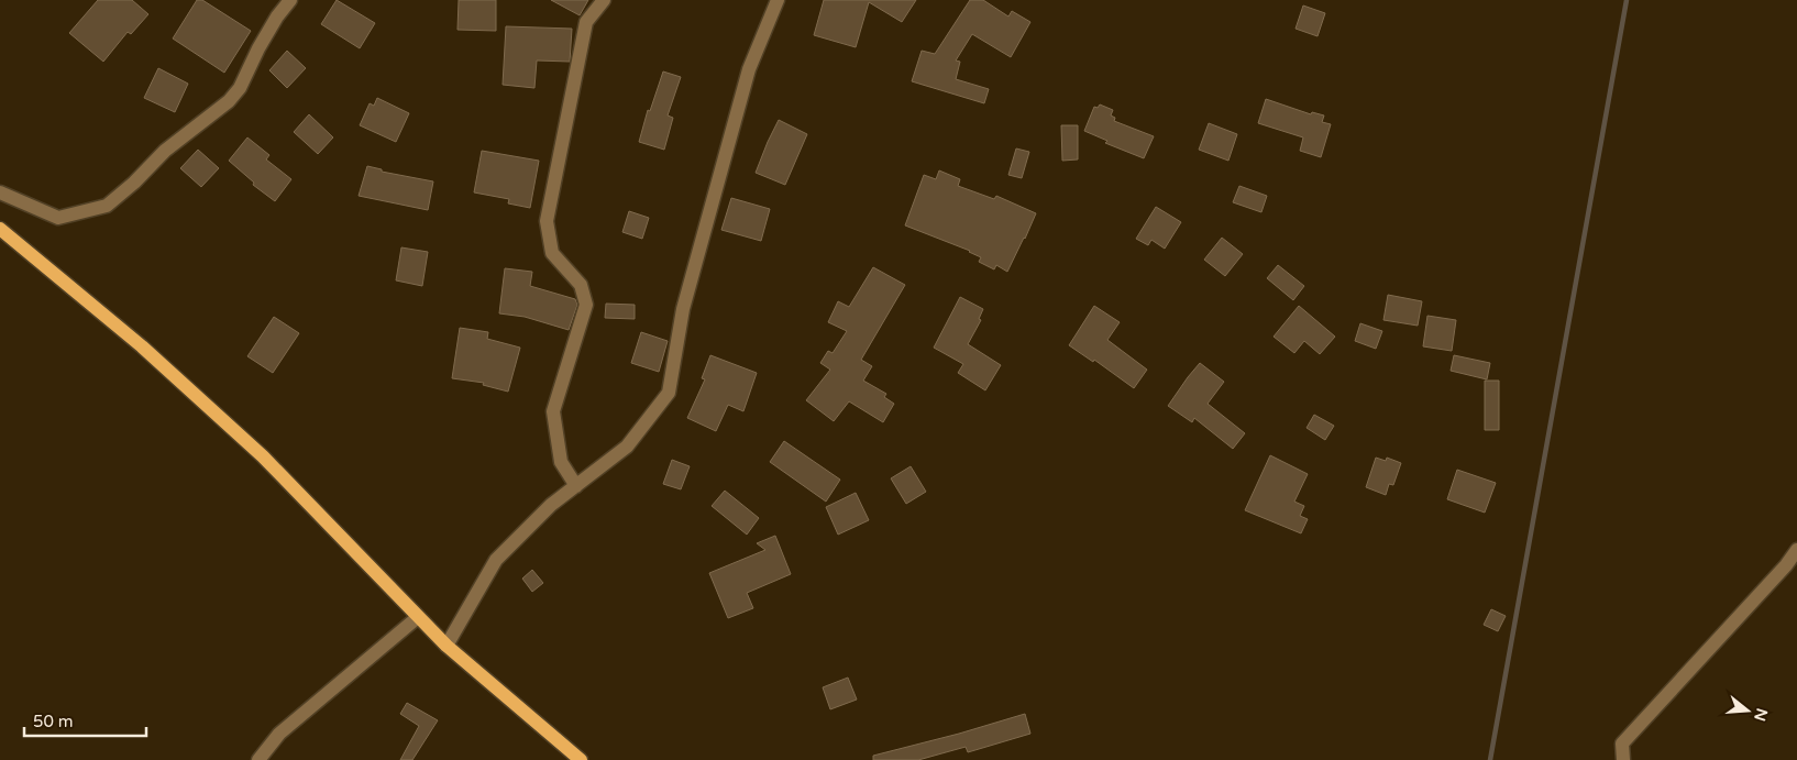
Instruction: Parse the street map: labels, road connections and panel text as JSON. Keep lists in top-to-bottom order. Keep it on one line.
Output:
{"scale_bar":"50 m","north":"right"}
